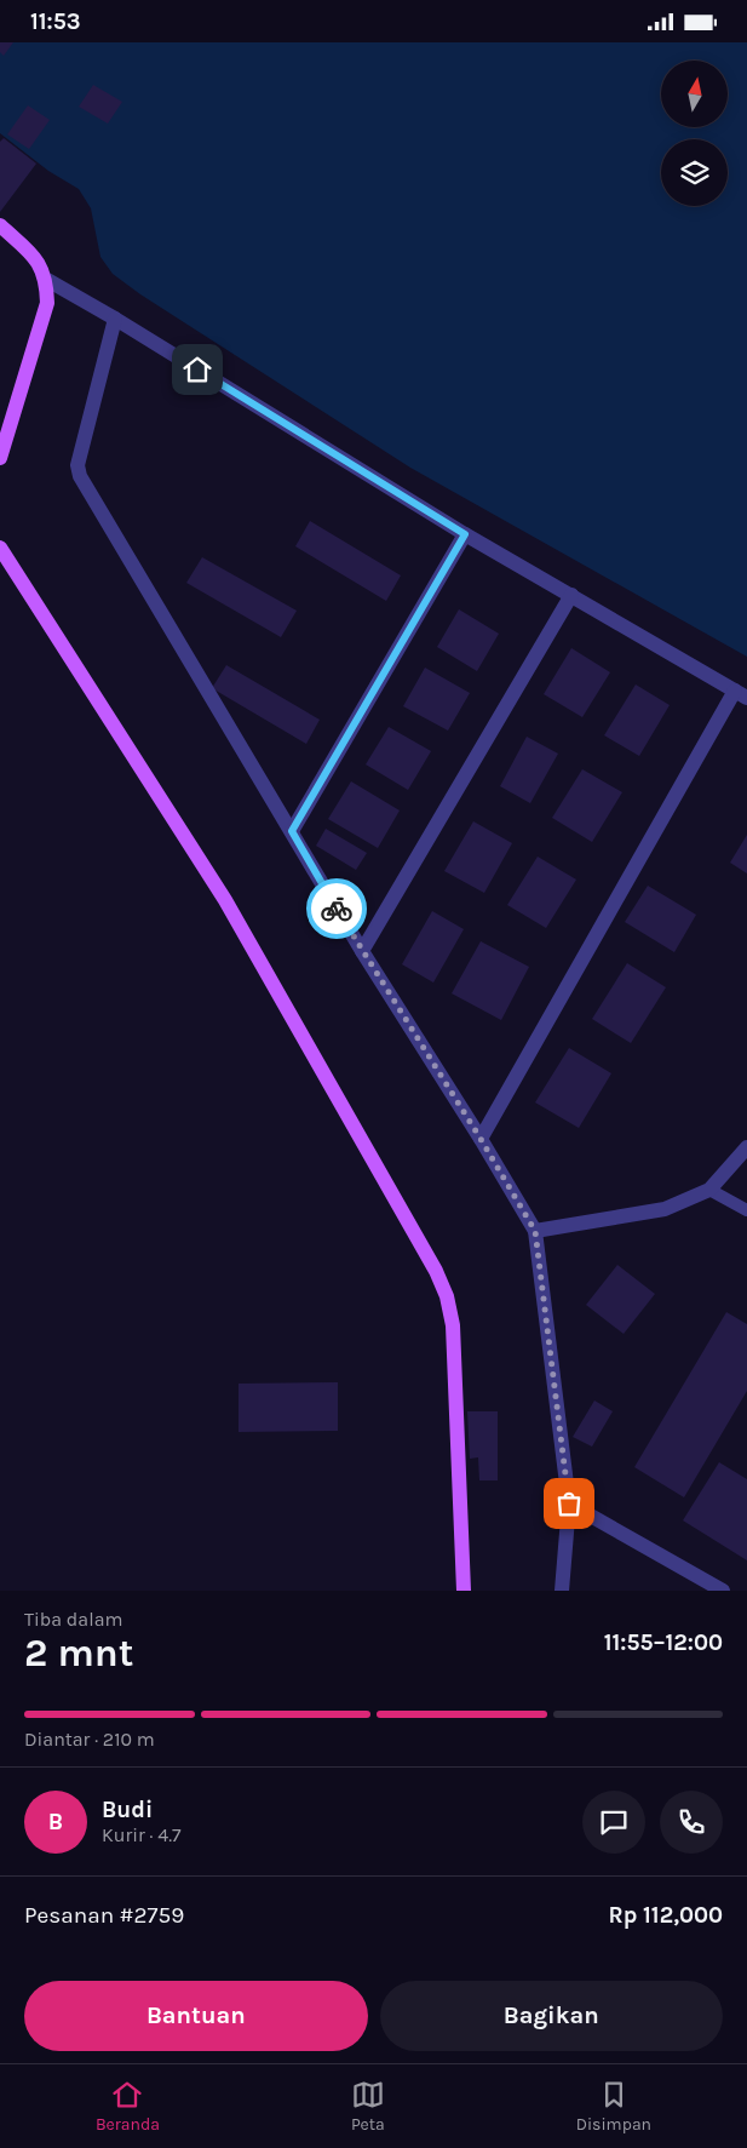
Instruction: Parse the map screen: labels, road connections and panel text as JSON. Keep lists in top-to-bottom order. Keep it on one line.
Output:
{"north":"top","page":{"status":"11:53","heading":["2 mnt","Tiba dalam","11:55–12:00"],"panel":["Budi","Kurir · 4.7","Pesanan #2759","Rp 112,000"],"bar":"Diantar · 210 m","round":"B","buttons":["Bantuan","Bagikan"],"tabs":["Beranda","Peta","Disimpan"]}}
